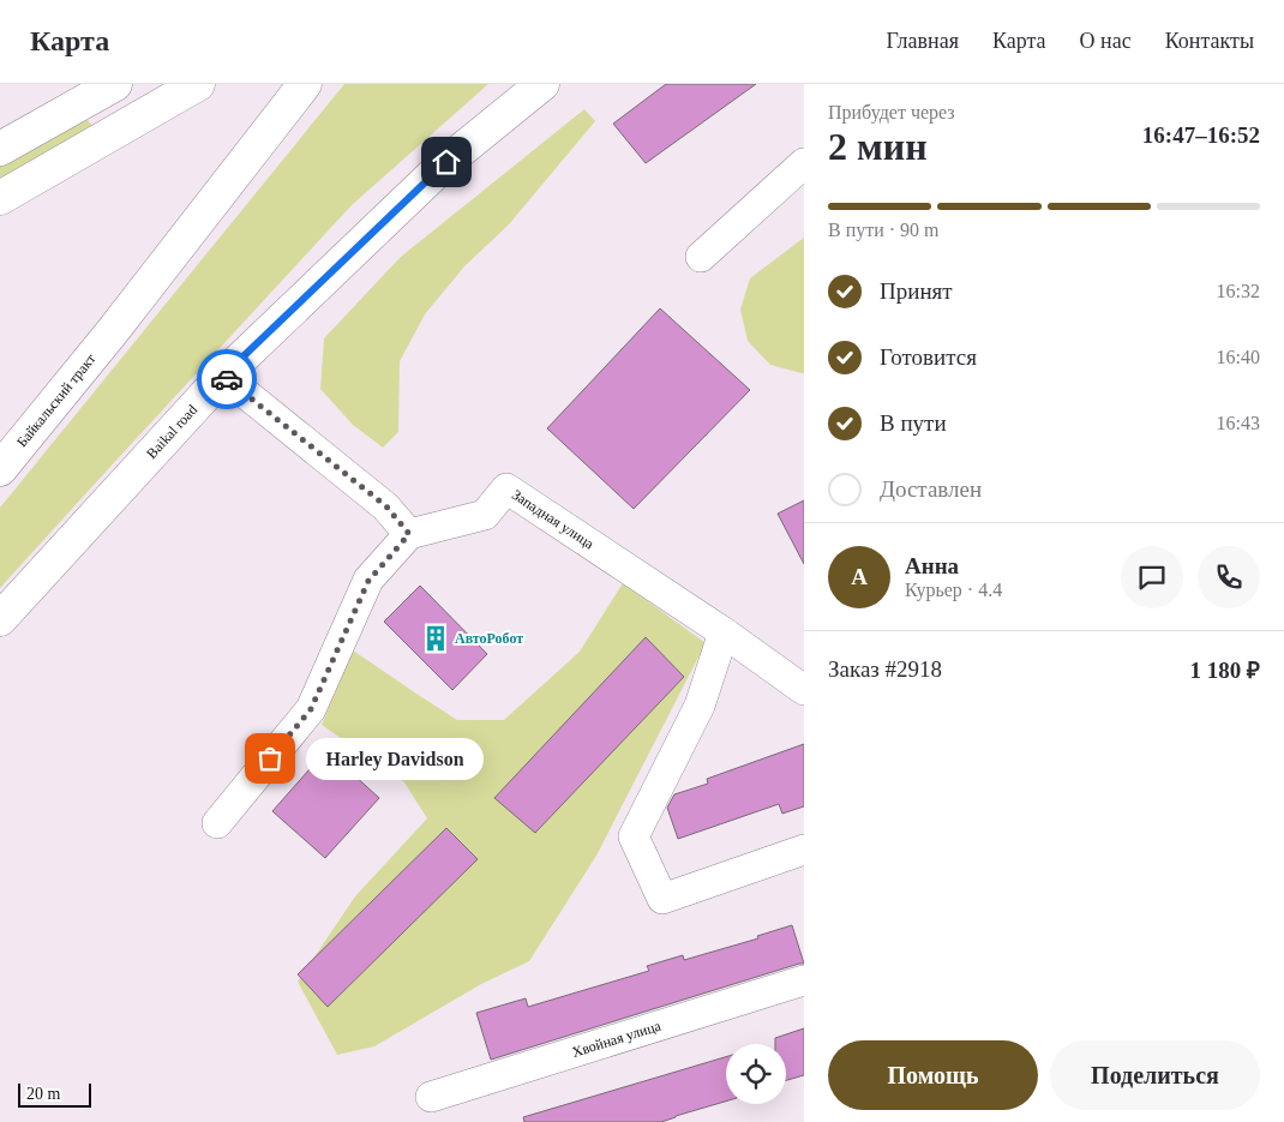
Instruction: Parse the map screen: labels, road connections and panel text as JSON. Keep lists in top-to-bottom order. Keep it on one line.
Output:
{"streets":{"main road":["Байкальский тракт","Baikal road"],"street":["Западная улица","Хвойная улица"]},"places":{"building":["АвтоРобот"],"other":["Harley Davidson"]},"scale_bar":"20 m","page":{"header":"Карта","nav":["Главная","Карта","О нас","Контакты"],"heading":["2 мин","Прибудет через","16:47–16:52"],"panel":["Анна","Курьер · 4.4","Заказ #2918","1 180 ₽"],"bar":"В пути · 90 m","list":[["Принят","16:32"],["Готовится","16:40"],["В пути","16:43"],"Доставлен"],"round":"А","bubble":"Harley Davidson","buttons":["Помощь","Поделиться"],"scale":"20 m"}}
